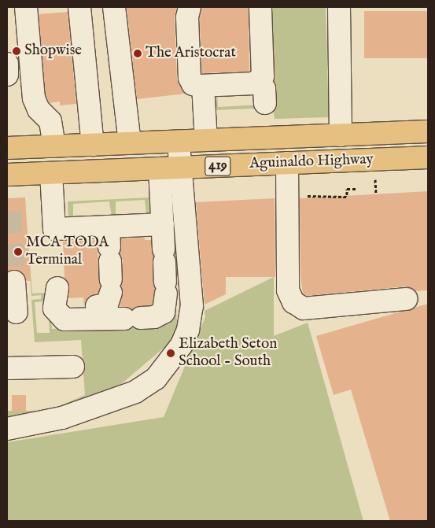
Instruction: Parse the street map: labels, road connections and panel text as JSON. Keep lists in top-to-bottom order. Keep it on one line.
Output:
{"streets":{"highway":["Aguinaldo Highway","419"]},"places":["Shopwise","The Aristocrat","MCA TODA Terminal","Elizabeth Seton School - South"]}
